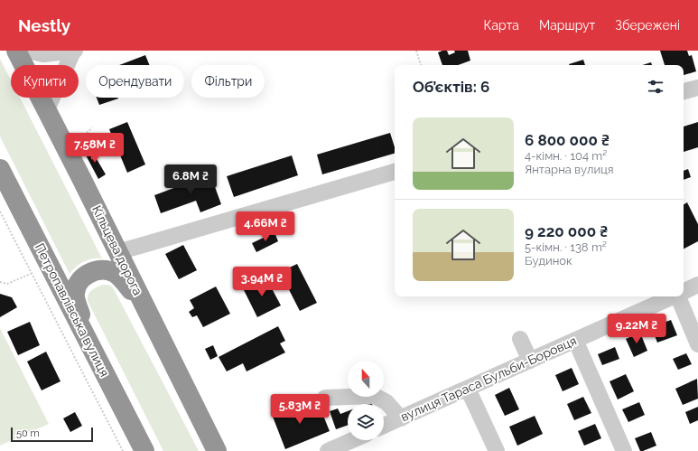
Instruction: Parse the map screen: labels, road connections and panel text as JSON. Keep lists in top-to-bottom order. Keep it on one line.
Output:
{"streets":{"highway":["Кільцева дорога","Петропавлівська вулиця"],"street":["вулиця Тараса Бульби-Боровця"]},"scale_bar":"50 m","north":"top","page":{"header":"Nestly","nav":["Карта","Маршрут","Збережені"],"chip":["Купити","Орендувати","Фільтри"],"heading":"Об’єктів: 6","list":[{"name":"6 800 000 ₴","note":"4-кімн. · 104 m² · Янтарна вулиця"},{"name":"9 220 000 ₴","note":"5-кімн. · 138 m² · Будинок"}],"price":["7.58M ₴","6.8M ₴","4.66M ₴","3.94M ₴","9.22M ₴","5.83M ₴"],"scale":"50 m"}}
